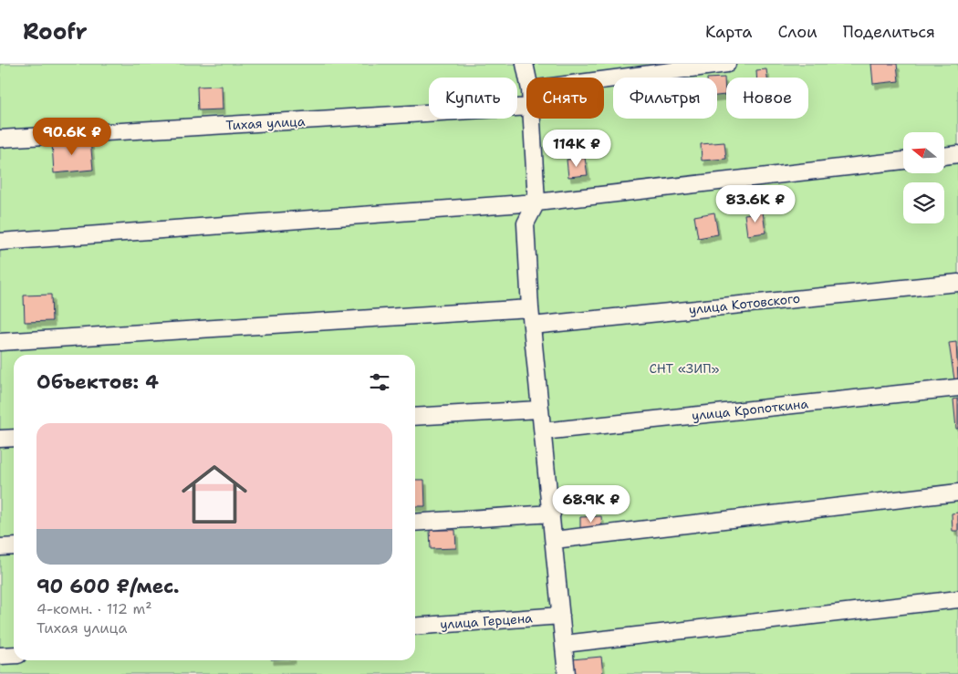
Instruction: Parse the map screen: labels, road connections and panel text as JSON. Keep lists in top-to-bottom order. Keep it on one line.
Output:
{"streets":{"street":["Тихая улица","улица Котовского","улица Кропоткина","улица Герцена"]},"parks":["СНТ «ЗИП»"],"north":"left","page":{"header":"Roofr","nav":["Карта","Слои","Поделиться"],"chip":["Купить","Снять","Фильтры","Новое"],"price":["90.6K ₽","114K ₽","83.6K ₽","68.9K ₽"],"heading":"Объектов: 4","list":[{"name":"90 600 ₽/мес.","note":"4-комн. · 112 m² · Тихая улица"}]}}
